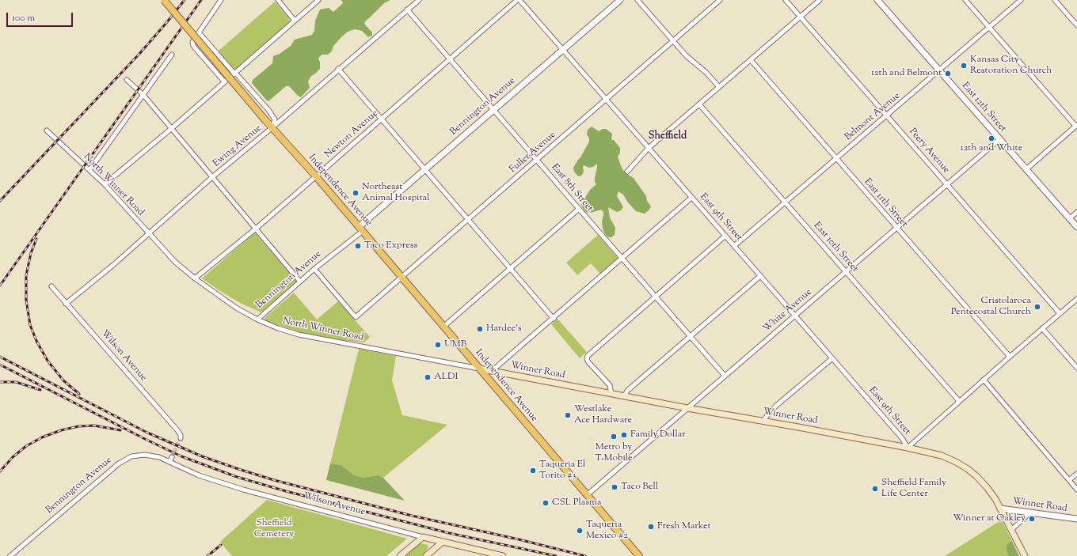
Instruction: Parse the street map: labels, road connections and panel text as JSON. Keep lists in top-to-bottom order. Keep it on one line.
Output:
{"streets":{"main road":["Independence Avenue","Wilson Avenue","Winner Road"],"street":["Bennington Avenue","East 12th Street","Belmont Avenue","Newton Avenue","Ewing Avenue","Peery Avenue","Fuller Avenue","North Winner Road","East 8th Street","East 11th Street","East 9th Street","East 10th Street","White Avenue"]},"crossings":[["Bennington Avenue","Fuller Avenue"],["Bennington Avenue","North Winner Road"],["Bennington Avenue","East 8th Street"],["Bennington Avenue","Independence Avenue"],["Bennington Avenue","East 9th Street"],["Bennington Avenue","Wilson Avenue"],["East 12th Street","Belmont Avenue"],["East 12th Street","White Avenue"],["Belmont Avenue","Peery Avenue"],["Belmont Avenue","East 11th Street"],["Belmont Avenue","East 9th Street"],["Belmont Avenue","East 10th Street"],["Newton Avenue","North Winner Road"],["Newton Avenue","East 8th Street"],["Newton Avenue","Independence Avenue"],["Newton Avenue","East 9th Street"],["Ewing Avenue","North Winner Road"],["Ewing Avenue","East 8th Street"],["Ewing Avenue","Independence Avenue"],["Ewing Avenue","Wilson Avenue"],["Peery Avenue","White Avenue"],["Fuller Avenue","East 8th Street"],["Fuller Avenue","Independence Avenue"],["Fuller Avenue","East 9th Street"],["North Winner Road","Independence Avenue"],["North Winner Road","Winner Road"],["East 8th Street","White Avenue"],["Independence Avenue","White Avenue"],["Independence Avenue","Winner Road"],["East 11th Street","White Avenue"],["East 9th Street","White Avenue"],["East 9th Street","Winner Road"],["East 10th Street","White Avenue"],["White Avenue","Winner Road"]],"districts":["Sheffield"],"parks":["Sheffield Cemetery"],"places":["Kansas City Restoration Church","12th and Belmont","12th and White","Northeast Animal Hospital","Taco Express","Cristolaroca Pentecostal Church","Hardee's","UMB","ALDI","Westlake Ace Hardware","Family Dollar","Metro by T-Mobile","Taqueria El Torito #3","Taco Bell","Sheffield Family Life Center","CSL Plasma","Winner at Oakley","Fresh Market","Taqueria Mexico #2"],"scale_bar":"100 m"}
